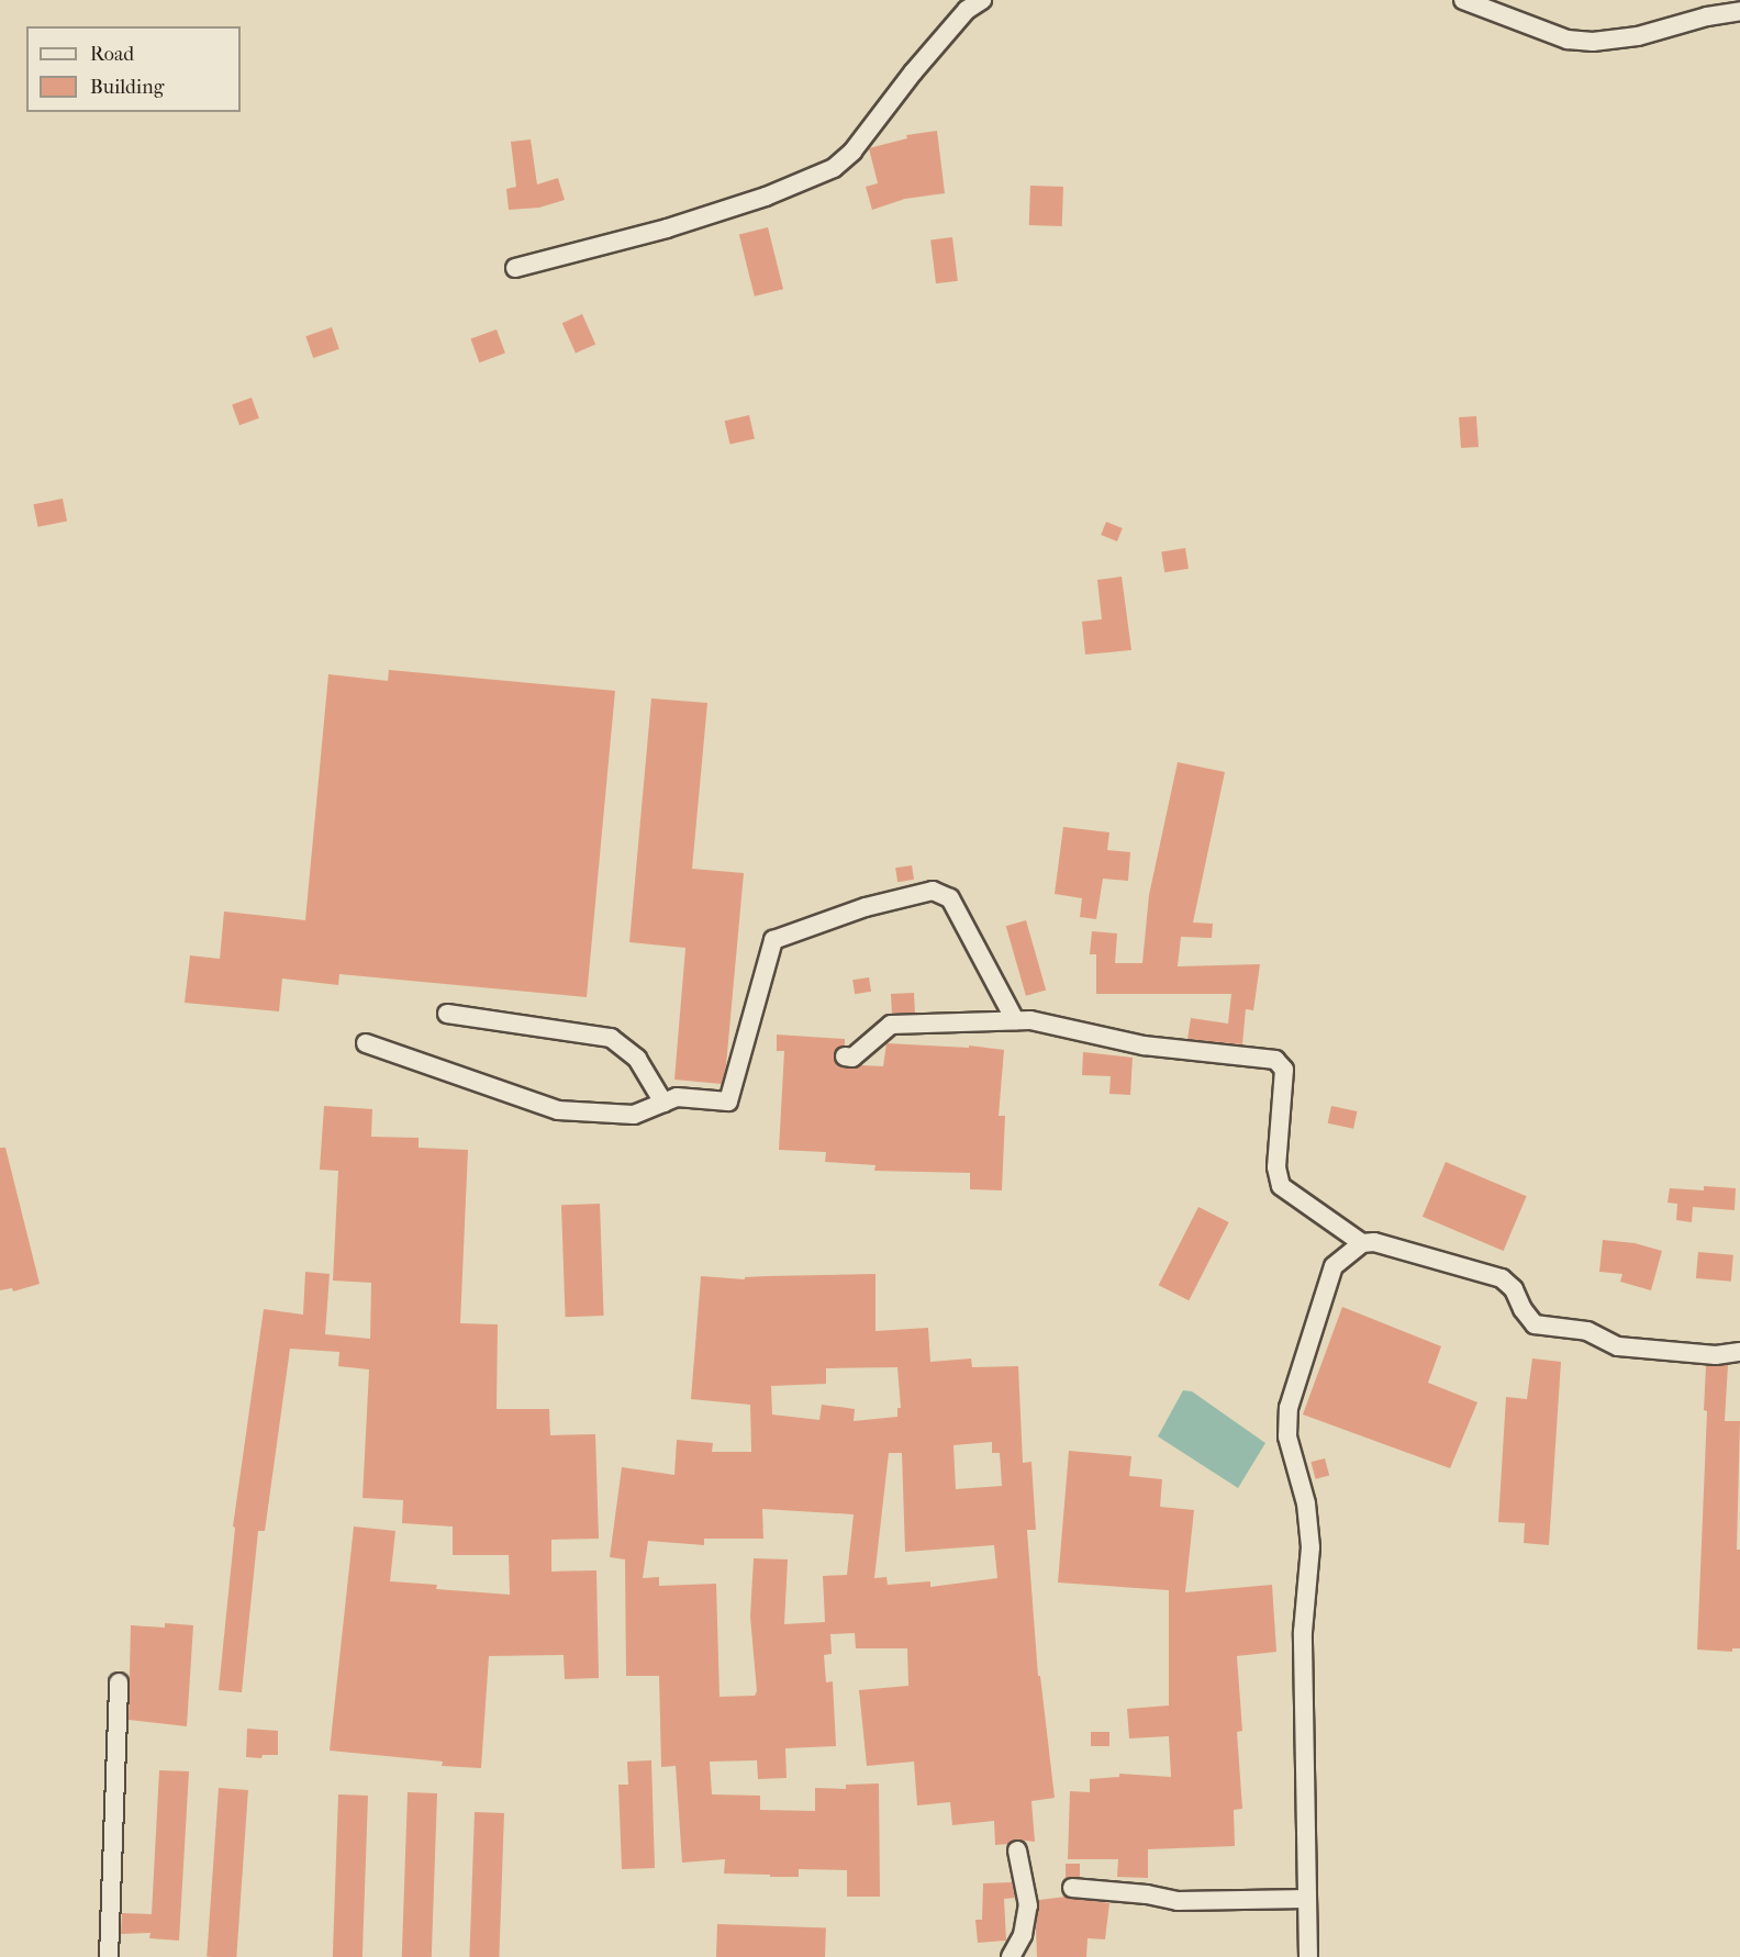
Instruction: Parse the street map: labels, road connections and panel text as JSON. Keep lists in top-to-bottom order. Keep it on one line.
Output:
{"legend":["Road","Building"]}
